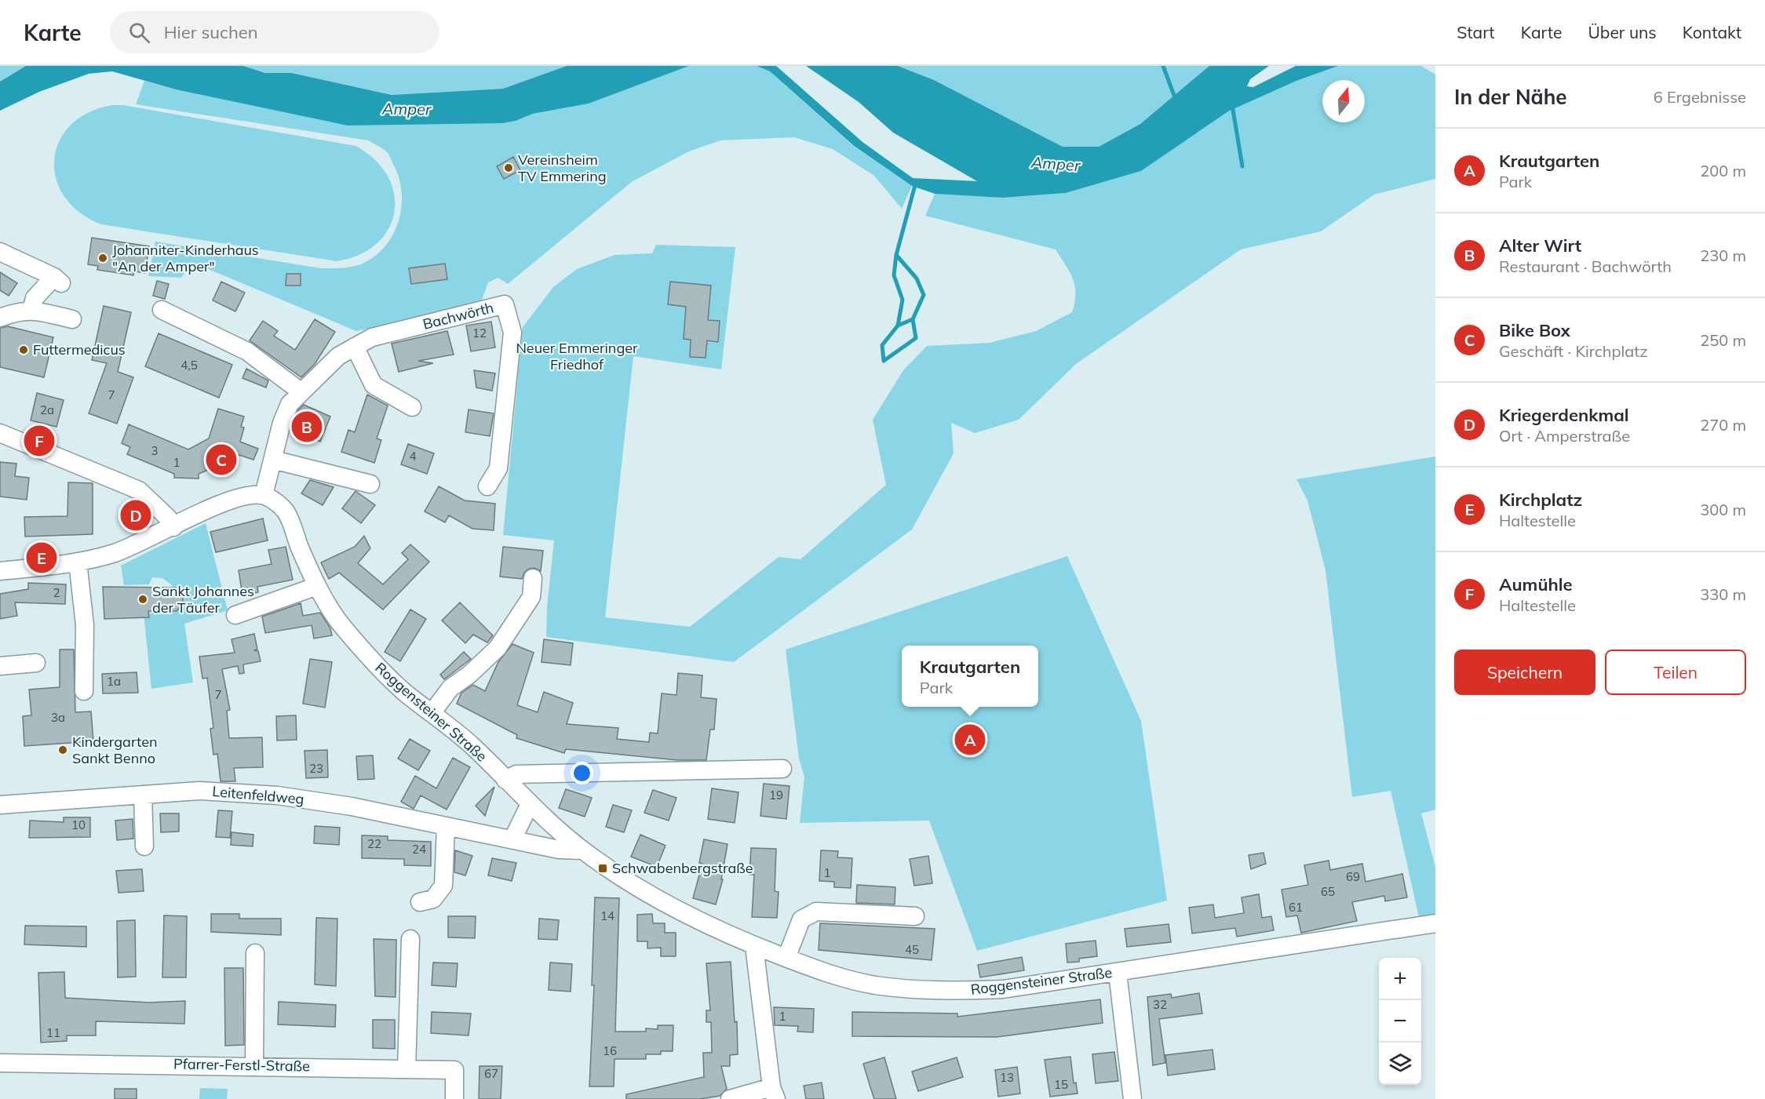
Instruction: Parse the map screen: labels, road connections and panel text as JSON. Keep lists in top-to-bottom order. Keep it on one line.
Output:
{"streets":{"street":["Bachwörth","Roggensteiner Straße","Leitenfeldweg","Pfarrer-Ferstl-Straße"]},"crossings":[["Bachwörth","Roggensteiner Straße"],["Roggensteiner Straße","Leitenfeldweg"]],"water":["Amper"],"parks":["Neuer Emmeringer Friedhof"],"places":{"other":["Vereinsheim TV Emmering","Johanniter-Kinderhaus \"An der Amper\"","Futtermedicus","Sankt Johannes der Täufer","Kindergarten Sankt Benno"],"transit":["Schwabenbergstraße"]},"house_numbers":["12","4,5","7","2a","3","4","1","2","1a","7","3a","23","19","10","22","24","1","69","65","61","14","45","32","1","11","16","67","13","15"],"north":"top","page":{"header":"Karte","search":"Hier suchen","nav":["Start","Karte","Über uns","Kontakt"],"heading":["In der Nähe","6 Ergebnisse"],"list":[{"mark":"A","name":"Krautgarten","note":"Park","value":"200 m"},{"mark":"B","name":"Alter Wirt","note":"Restaurant · Bachwörth","value":"230 m"},{"mark":"C","name":"Bike Box","note":"Geschäft · Kirchplatz","value":"250 m"},{"mark":"D","name":"Kriegerdenkmal","note":"Ort · Amperstraße","value":"270 m"},{"mark":"E","name":"Kirchplatz","note":"Haltestelle","value":"300 m"},{"mark":"F","name":"Aumühle","note":"Haltestelle","value":"330 m"}],"pins":["B","F","C","D","E","A"],"buttons":["Speichern","Teilen"],"popup":["Krautgarten","Park"],"map_buttons":["+","−"]}}
